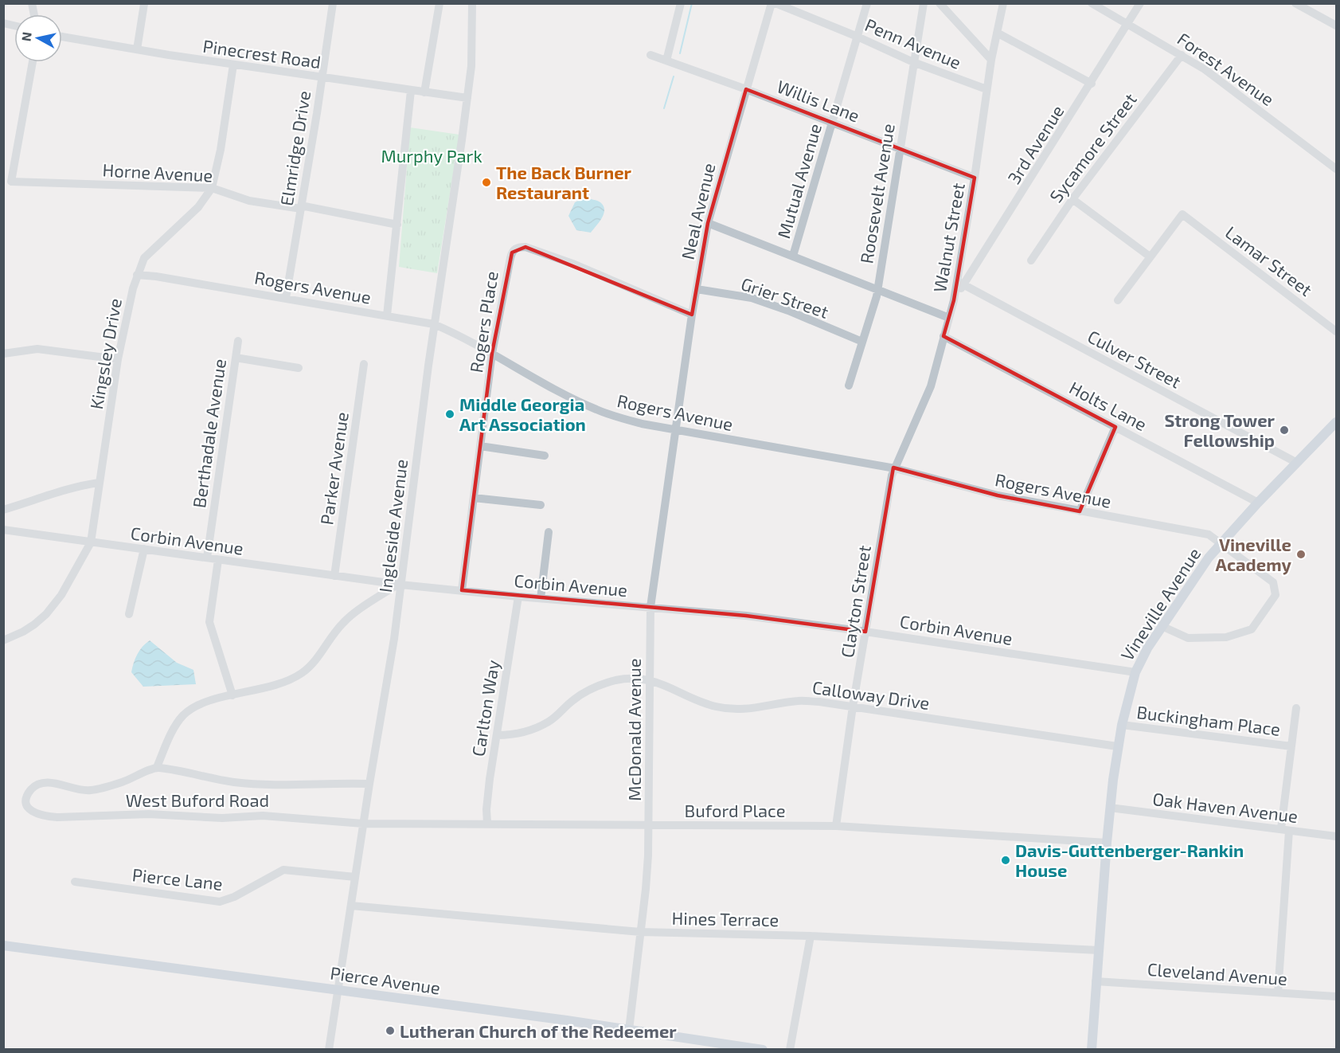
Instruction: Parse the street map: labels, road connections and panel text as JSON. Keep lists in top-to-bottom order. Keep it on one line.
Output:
{"streets":{"main road":["Vineville Avenue","Pierce Avenue"],"street":["Penn Avenue","Pinecrest Road","Forest Avenue","Willis Lane","3rd Avenue","Sycamore Street","Elmridge Drive","Horne Avenue","Mutual Avenue","Roosevelt Avenue","Neal Avenue","Walnut Street","Lamar Street","Rogers Avenue","Grier Street","Rogers Place","Kingsley Drive","Culver Street","Holts Lane","Berthadale Avenue","Parker Avenue","Ingleside Avenue","Corbin Avenue","Clayton Street","Calloway Drive","Carlton Way","Buckingham Place","McDonald Avenue","West Buford Road","Oak Haven Avenue","Buford Place","Pierce Lane","Hines Terrace","Cleveland Avenue"]},"crossings":[["Penn Avenue","Mutual Avenue"],["Penn Avenue","Roosevelt Avenue"],["Penn Avenue","Neal Avenue"],["Penn Avenue","Walnut Street"],["Pinecrest Road","Elmridge Drive"],["Pinecrest Road","Kingsley Drive"],["Pinecrest Road","Ingleside Avenue"],["Forest Avenue","3rd Avenue"],["Forest Avenue","Sycamore Street"],["Willis Lane","Mutual Avenue"],["Willis Lane","Roosevelt Avenue"],["Willis Lane","Neal Avenue"],["Willis Lane","Walnut Street"],["3rd Avenue","Walnut Street"],["3rd Avenue","Culver Street"],["Elmridge Drive","Horne Avenue"],["Elmridge Drive","Rogers Avenue"],["Horne Avenue","Kingsley Drive"],["Roosevelt Avenue","Grier Street"],["Neal Avenue","Rogers Avenue"],["Neal Avenue","Grier Street"],["Neal Avenue","Rogers Place"],["Neal Avenue","McDonald Avenue"],["Walnut Street","Rogers Avenue"],["Walnut Street","Culver Street"],["Walnut Street","Holts Lane"],["Walnut Street","Clayton Street"],["Rogers Avenue","Rogers Place"],["Rogers Avenue","Kingsley Drive"],["Rogers Avenue","Ingleside Avenue"],["Rogers Avenue","Clayton Street"],["Rogers Avenue","Vineville Avenue"],["Rogers Avenue","McDonald Avenue"],["Rogers Place","Corbin Avenue"],["Kingsley Drive","Corbin Avenue"],["Culver Street","Vineville Avenue"],["Holts Lane","Vineville Avenue"],["Berthadale Avenue","Corbin Avenue"],["Parker Avenue","Corbin Avenue"],["Ingleside Avenue","Corbin Avenue"],["Ingleside Avenue","West Buford Road"],["Ingleside Avenue","Buford Place"],["Ingleside Avenue","Pierce Lane"],["Ingleside Avenue","Hines Terrace"],["Ingleside Avenue","Pierce Avenue"],["Corbin Avenue","Clayton Street"],["Corbin Avenue","Vineville Avenue"],["Corbin Avenue","Carlton Way"],["Corbin Avenue","McDonald Avenue"],["Clayton Street","Calloway Drive"],["Clayton Street","Buford Place"],["Vineville Avenue","Calloway Drive"],["Vineville Avenue","Buckingham Place"],["Vineville Avenue","Oak Haven Avenue"],["Vineville Avenue","Buford Place"],["Vineville Avenue","Hines Terrace"],["Vineville Avenue","Cleveland Avenue"],["Calloway Drive","Carlton Way"],["Calloway Drive","McDonald Avenue"],["Carlton Way","Buford Place"],["McDonald Avenue","Buford Place"],["McDonald Avenue","Hines Terrace"],["McDonald Avenue","Pierce Avenue"],["West Buford Road","Buford Place"]],"parks":["Murphy Park"],"places":["The Back Burner Restaurant","Middle Georgia Art Association","Strong Tower Fellowship","Vineville Academy","Davis-Guttenberger-Rankin House","Lutheran Church of the Redeemer"],"north":"left"}
